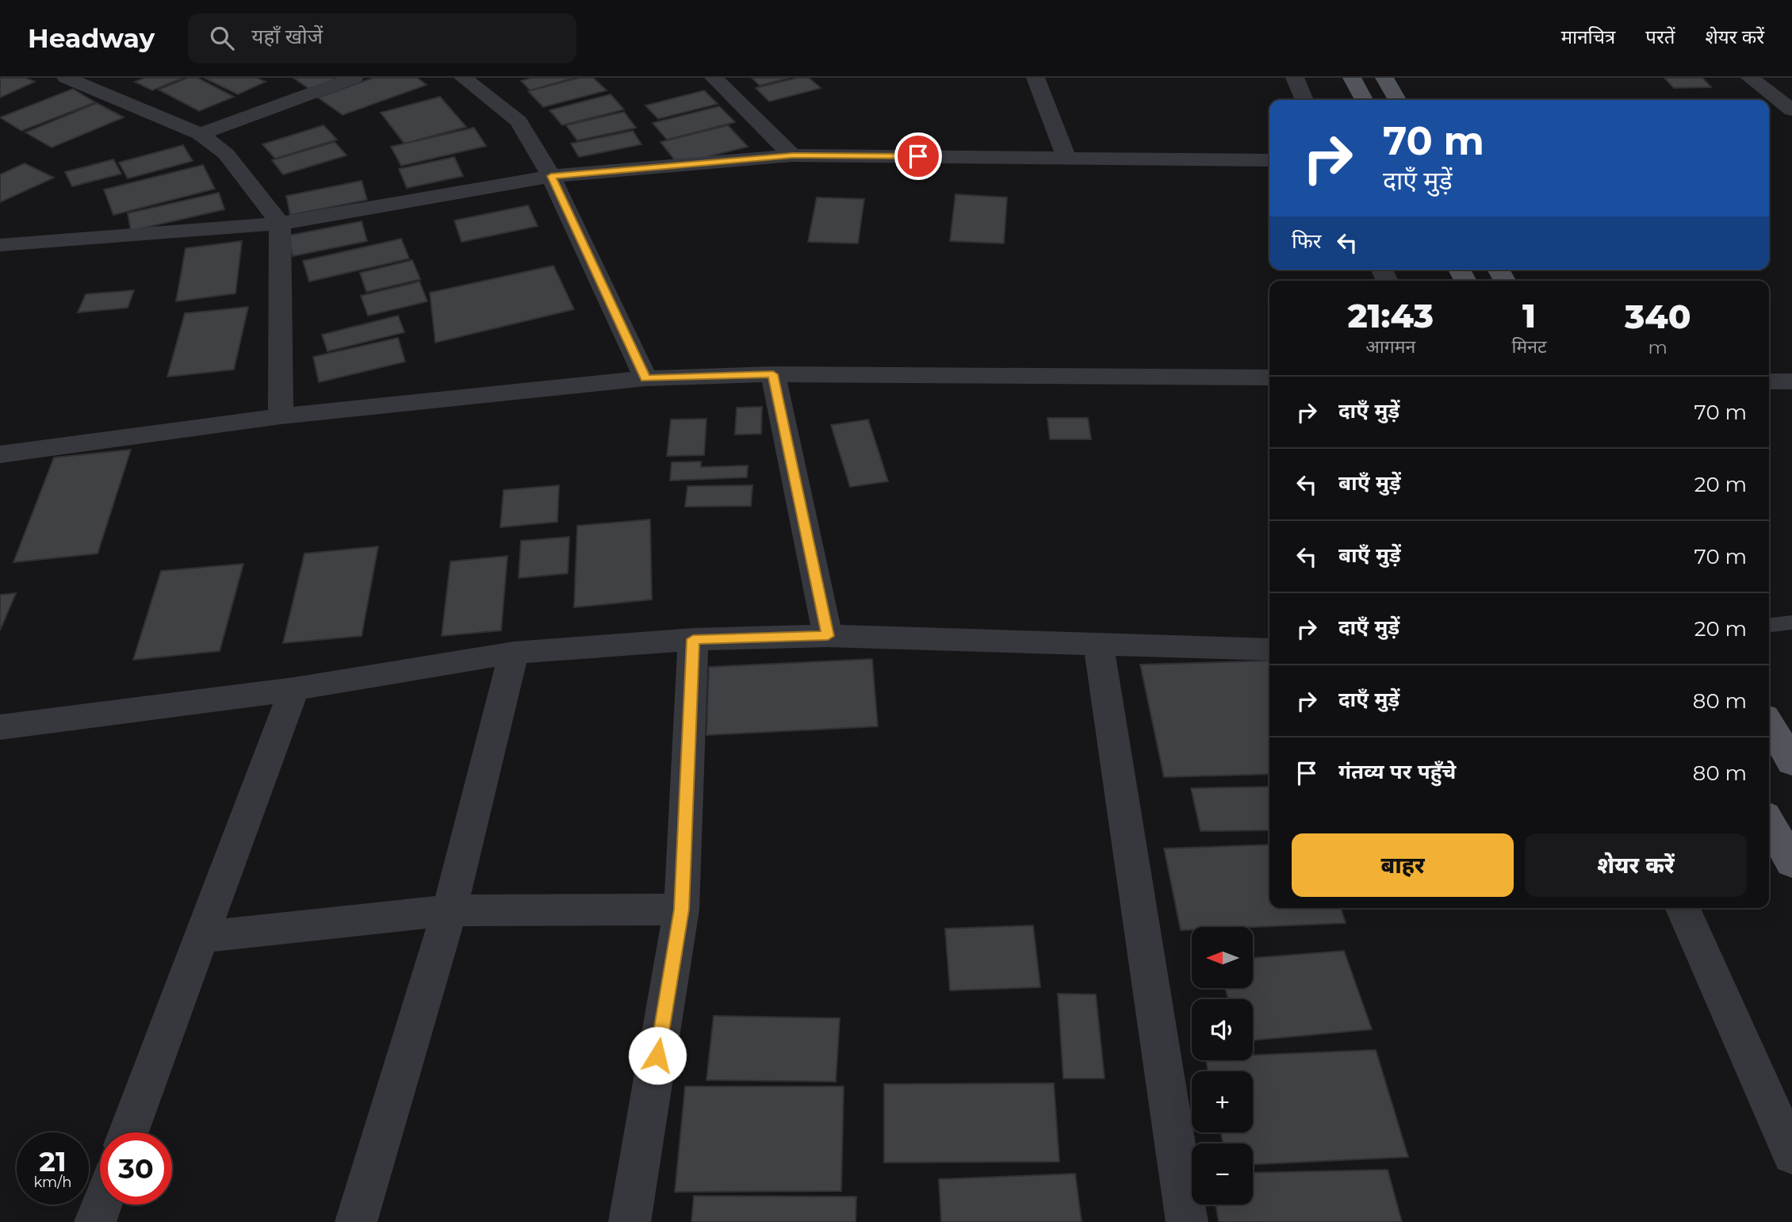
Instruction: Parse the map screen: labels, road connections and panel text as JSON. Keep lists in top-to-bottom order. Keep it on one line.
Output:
{"north":"left","page":{"header":"Headway","search":"यहाँ खोजें","nav":["मानचित्र","परतें","शेयर करें"],"turn":["70 m","दाएँ मुड़ें"],"then":"फिर","eta":["21:43","आगमन","1","मिनट","340","m"],"list":[{"name":"दाएँ मुड़ें","value":"70 m"},{"name":"बाएँ मुड़ें","value":"20 m"},{"name":"बाएँ मुड़ें","value":"70 m"},{"name":"दाएँ मुड़ें","value":"20 m"},{"name":"दाएँ मुड़ें","value":"80 m"},{"name":"गंतव्य पर पहुँचे","value":"80 m"}],"buttons":["बाहर","शेयर करें"],"map_buttons":["+","−"],"speed":"21 km/h","limit":"30"}}
